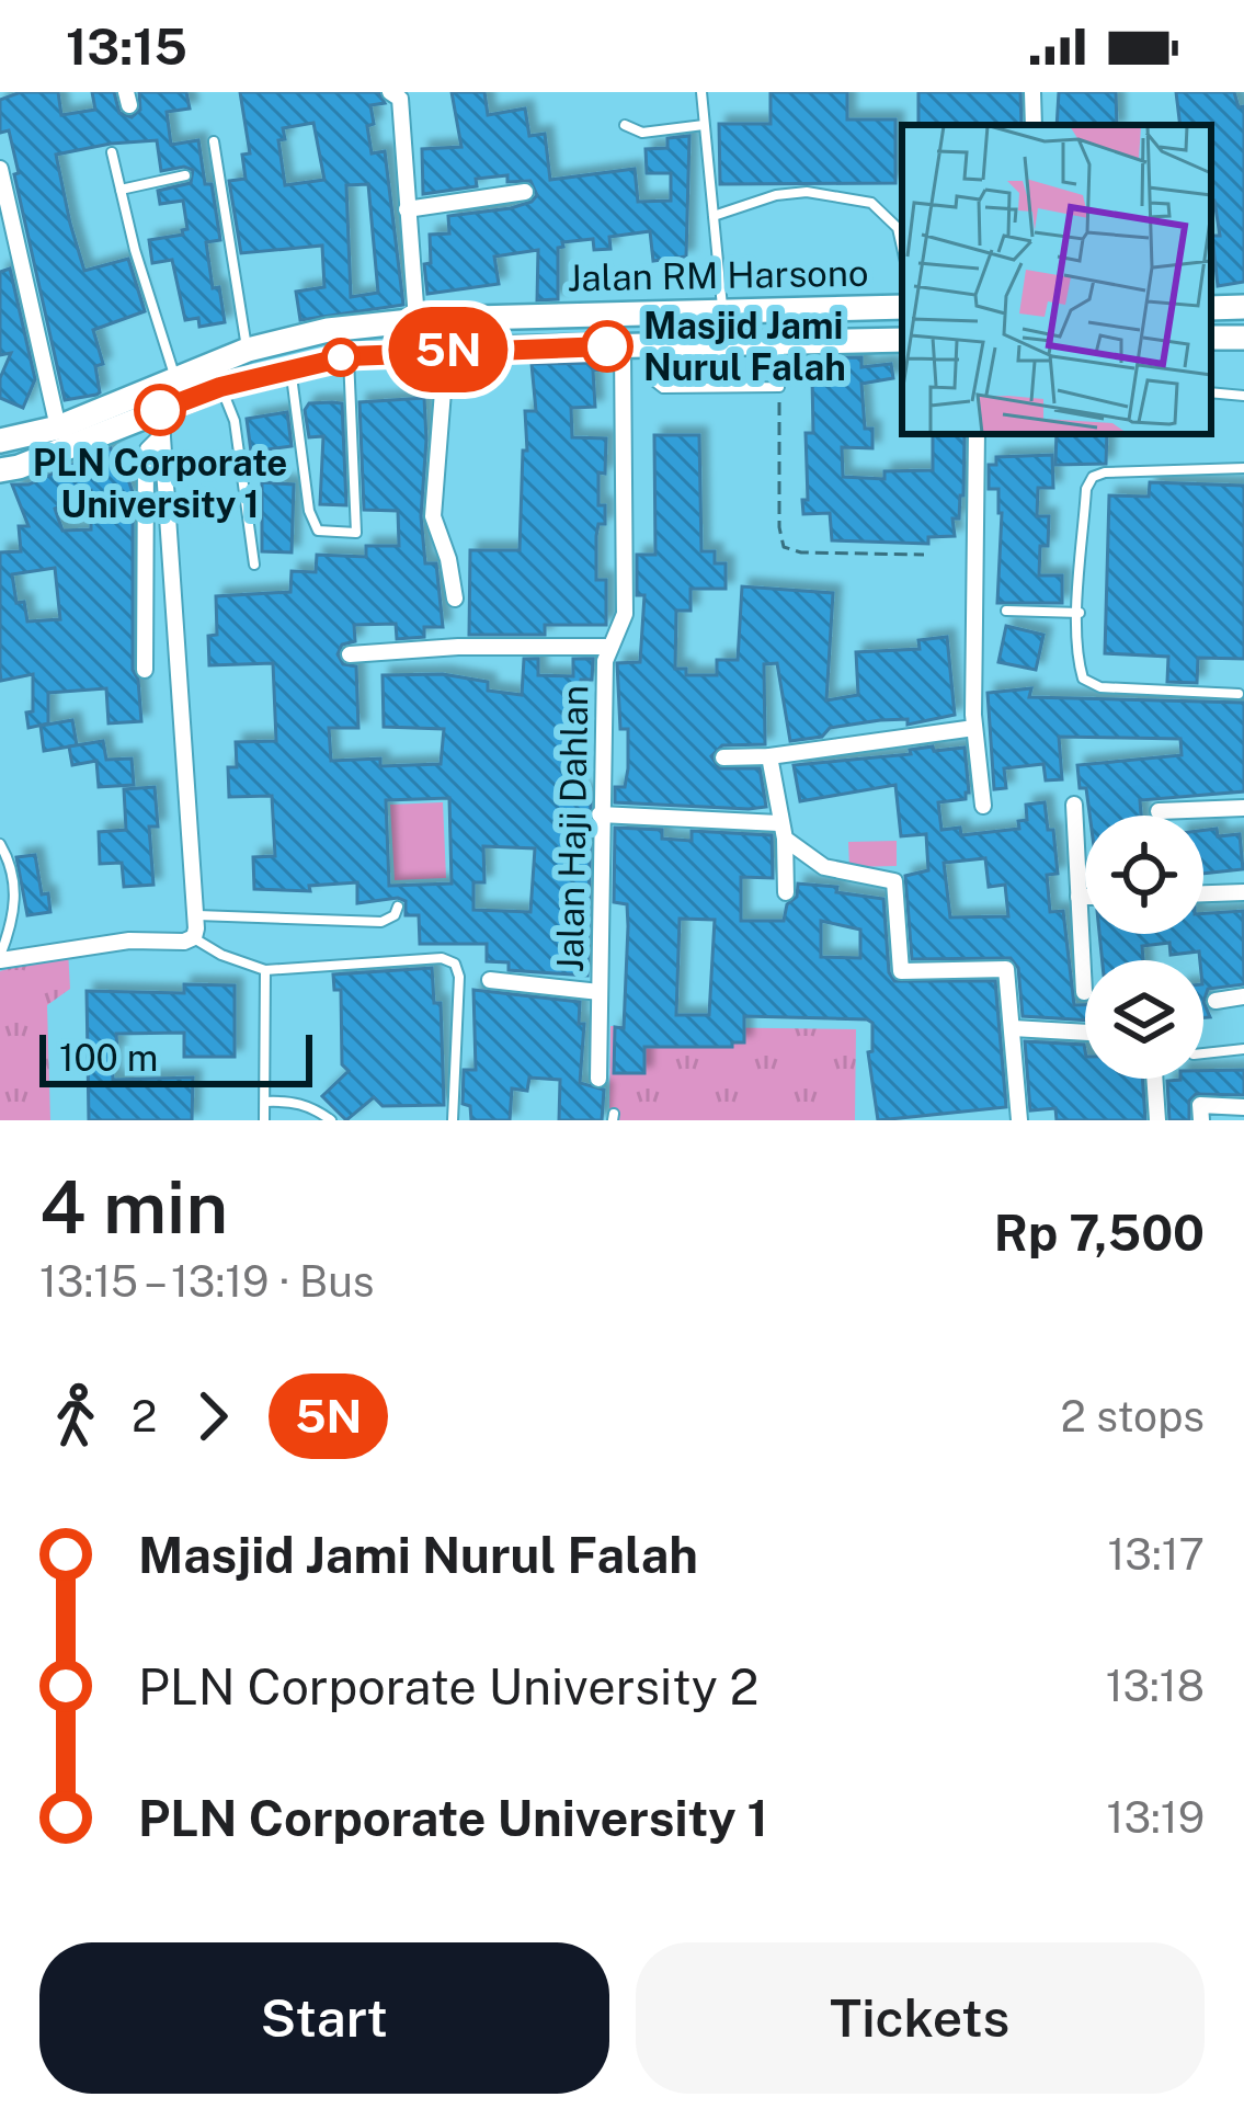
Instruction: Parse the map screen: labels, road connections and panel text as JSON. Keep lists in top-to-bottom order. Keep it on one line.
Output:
{"streets":{"main road":["Jalan RM Harsono"],"street":["Jalan Haji Dahlan"]},"crossings":[["Jalan RM Harsono","Jalan Haji Dahlan"]],"places":["Masjid Jami Nurul Falah","PLN Corporate University 1"],"lines":["bus line 5N"],"scale_bar":"100 m","page":{"status":"13:15","on_map":"5N","scale":"100 m","heading":["4 min","13:15 – 13:19 · Bus","Rp 7,500"],"legs":["2","5N","2 stops"],"list":[{"name":"Masjid Jami Nurul Falah","value":"13:17"},{"name":"PLN Corporate University 2","value":"13:18"},{"name":"PLN Corporate University 1","value":"13:19"}],"buttons":["Start","Tickets"]}}
